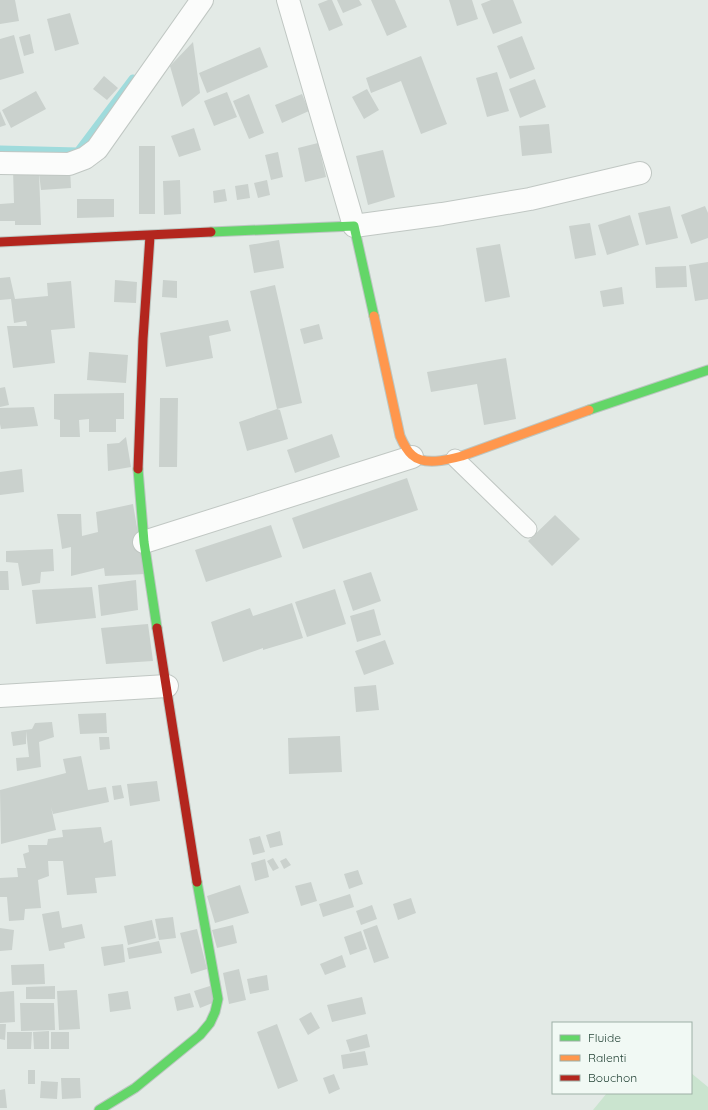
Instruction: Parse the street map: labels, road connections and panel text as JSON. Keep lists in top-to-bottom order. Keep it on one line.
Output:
{"legend":["Fluide","Ralenti","Bouchon"]}
